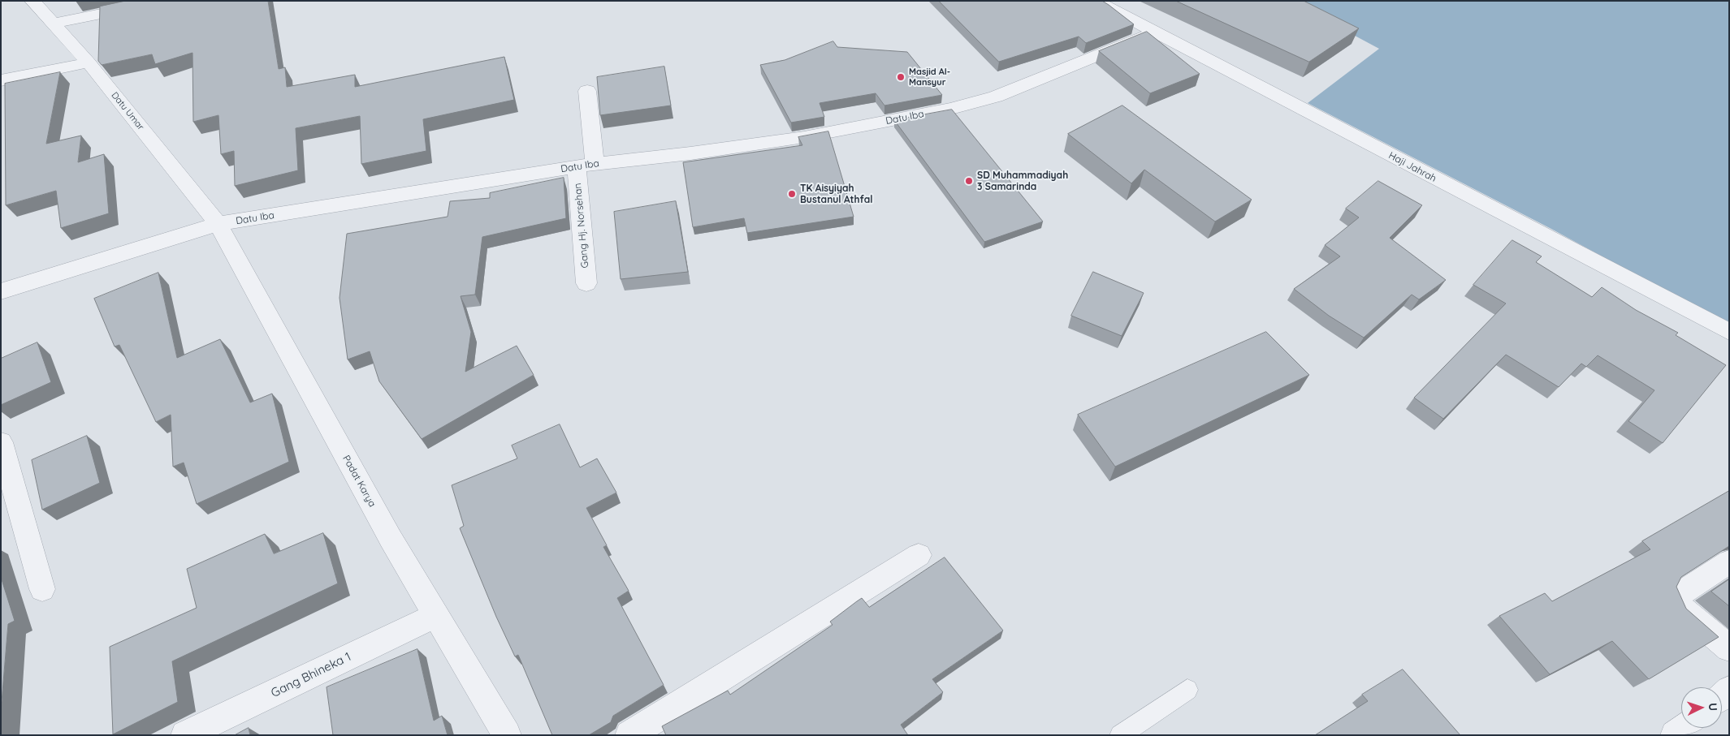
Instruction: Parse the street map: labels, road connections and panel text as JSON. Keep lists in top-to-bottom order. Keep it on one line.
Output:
{"streets":{"street":["Datu Umar","Datu Iba","Haji Jahrah","Gang Hj. Norsehan","Padat Karya","Gang Bhineka 1"]},"crossings":[["Datu Umar","Datu Iba"],["Datu Umar","Padat Karya"],["Datu Iba","Haji Jahrah"],["Datu Iba","Gang Hj. Norsehan"],["Datu Iba","Padat Karya"],["Padat Karya","Gang Bhineka 1"]],"places":["Masjid Al- Mansyur","SD Muhammadiyah 3 Samarinda","TK Aisyiyah Bustanul Athfal"],"north":"right"}
